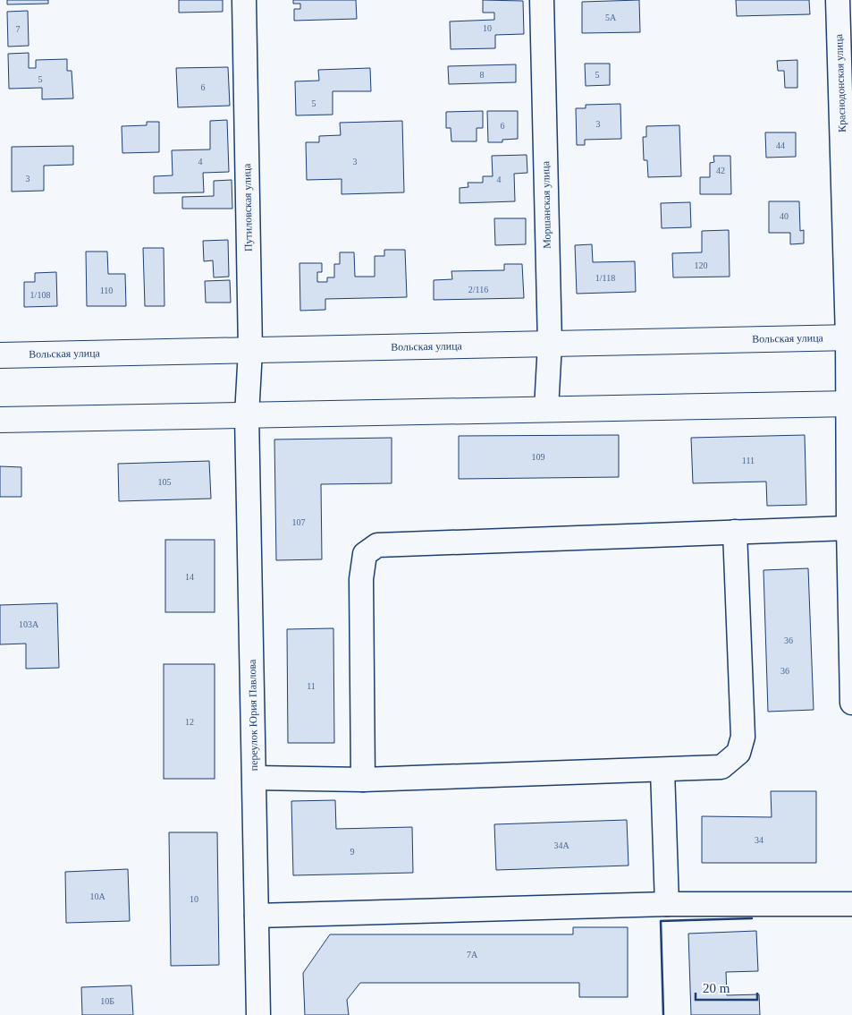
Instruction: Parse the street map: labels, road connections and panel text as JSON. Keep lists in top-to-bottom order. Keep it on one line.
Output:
{"streets":{"main road":["Вольская улица"],"street":["Краснодонская улица","Моршанская улица","Путиловская улица","переулок Юрия Павлова"]},"crossings":[["Краснодонская улица","Вольская улица"],["Моршанская улица","Вольская улица"],["Путиловская улица","Вольская улица"],["Путиловская улица","переулок Юрия Павлова"]],"house_numbers":["5А","10","7","8","5","5","6","5","3","6","44","4","3","42","3","4","40","120","1/118","2/116","110","1/108","109","111","105","107","14","103А","36","36","11","12","34","34А","9","10А","10","7А","10Б"],"scale_bar":"20 m"}
